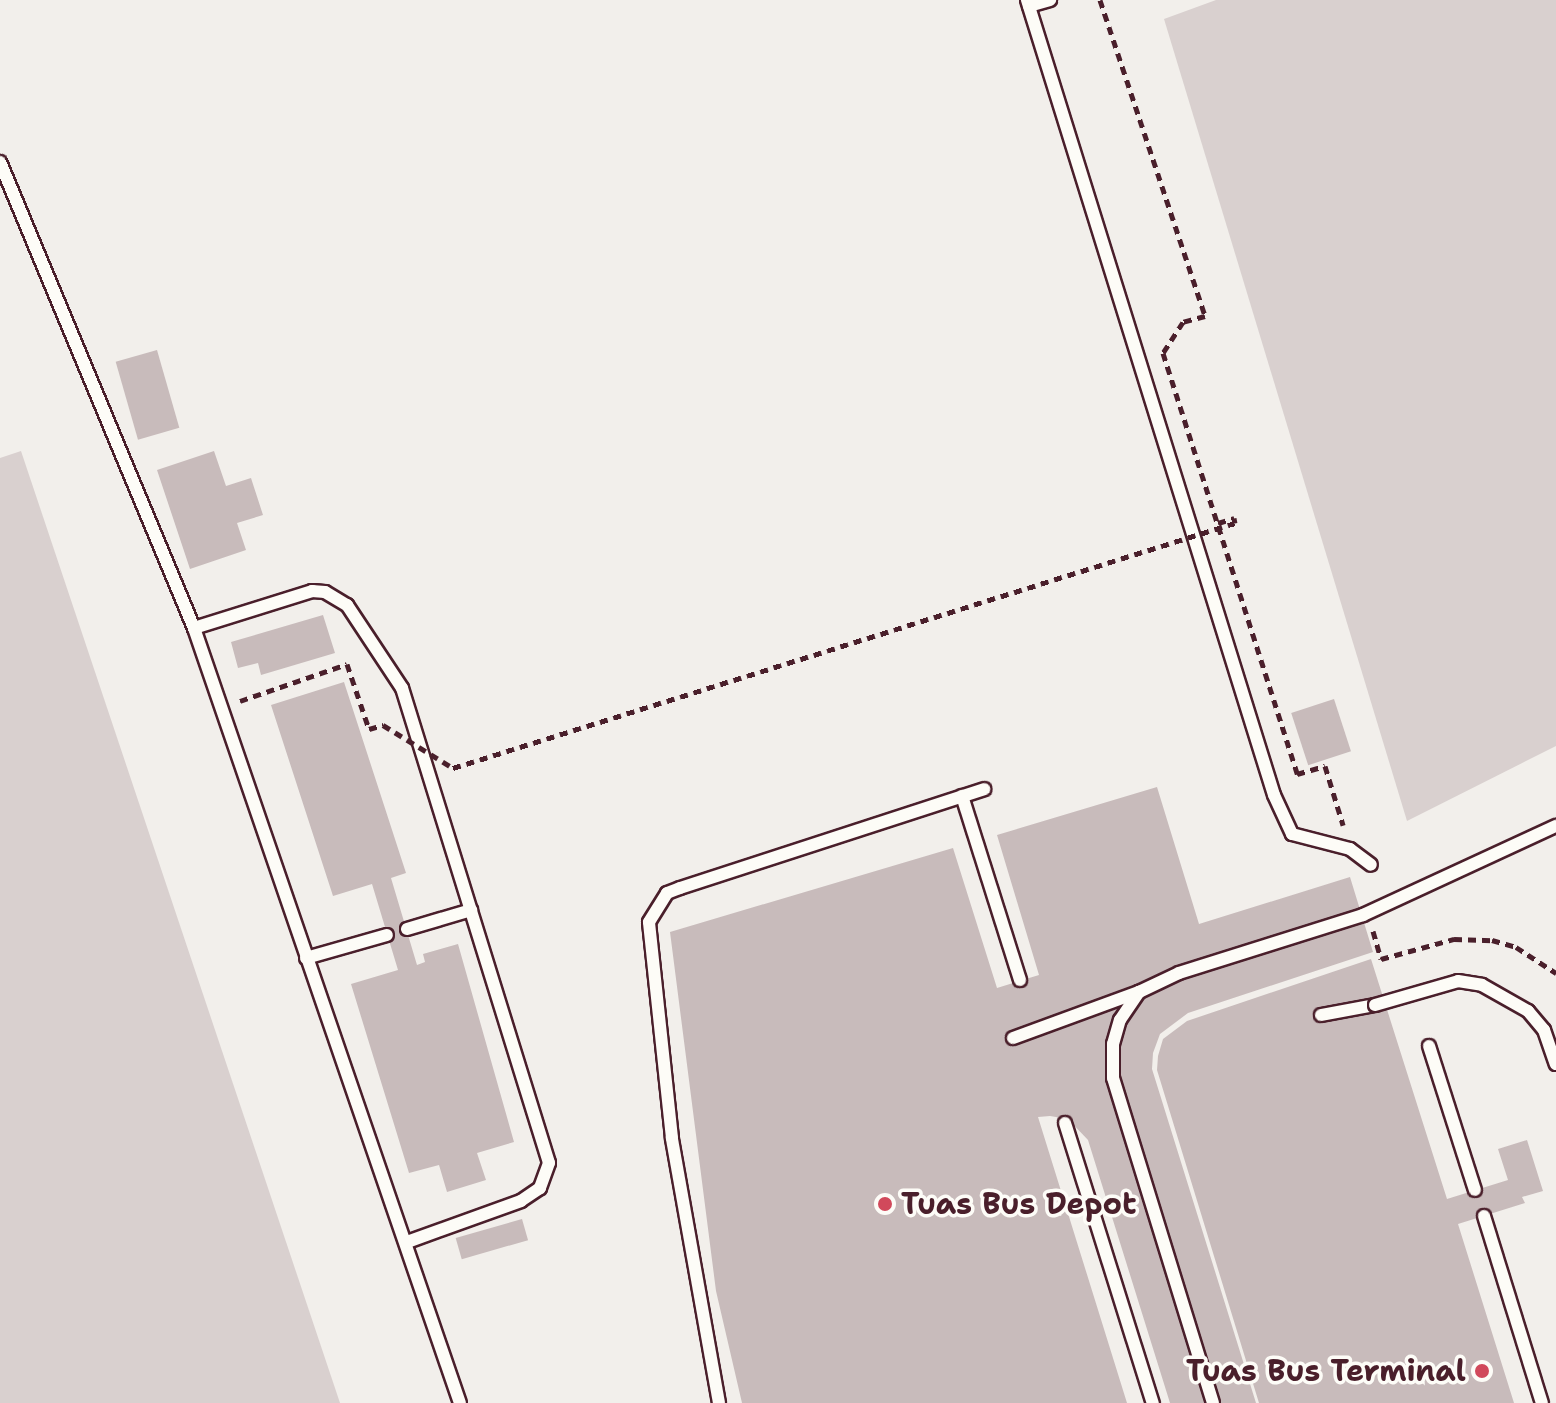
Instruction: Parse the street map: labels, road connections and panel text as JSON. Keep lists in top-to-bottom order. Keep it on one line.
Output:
{"places":["Tuas Bus Depot","Tuas Bus Terminal"]}
